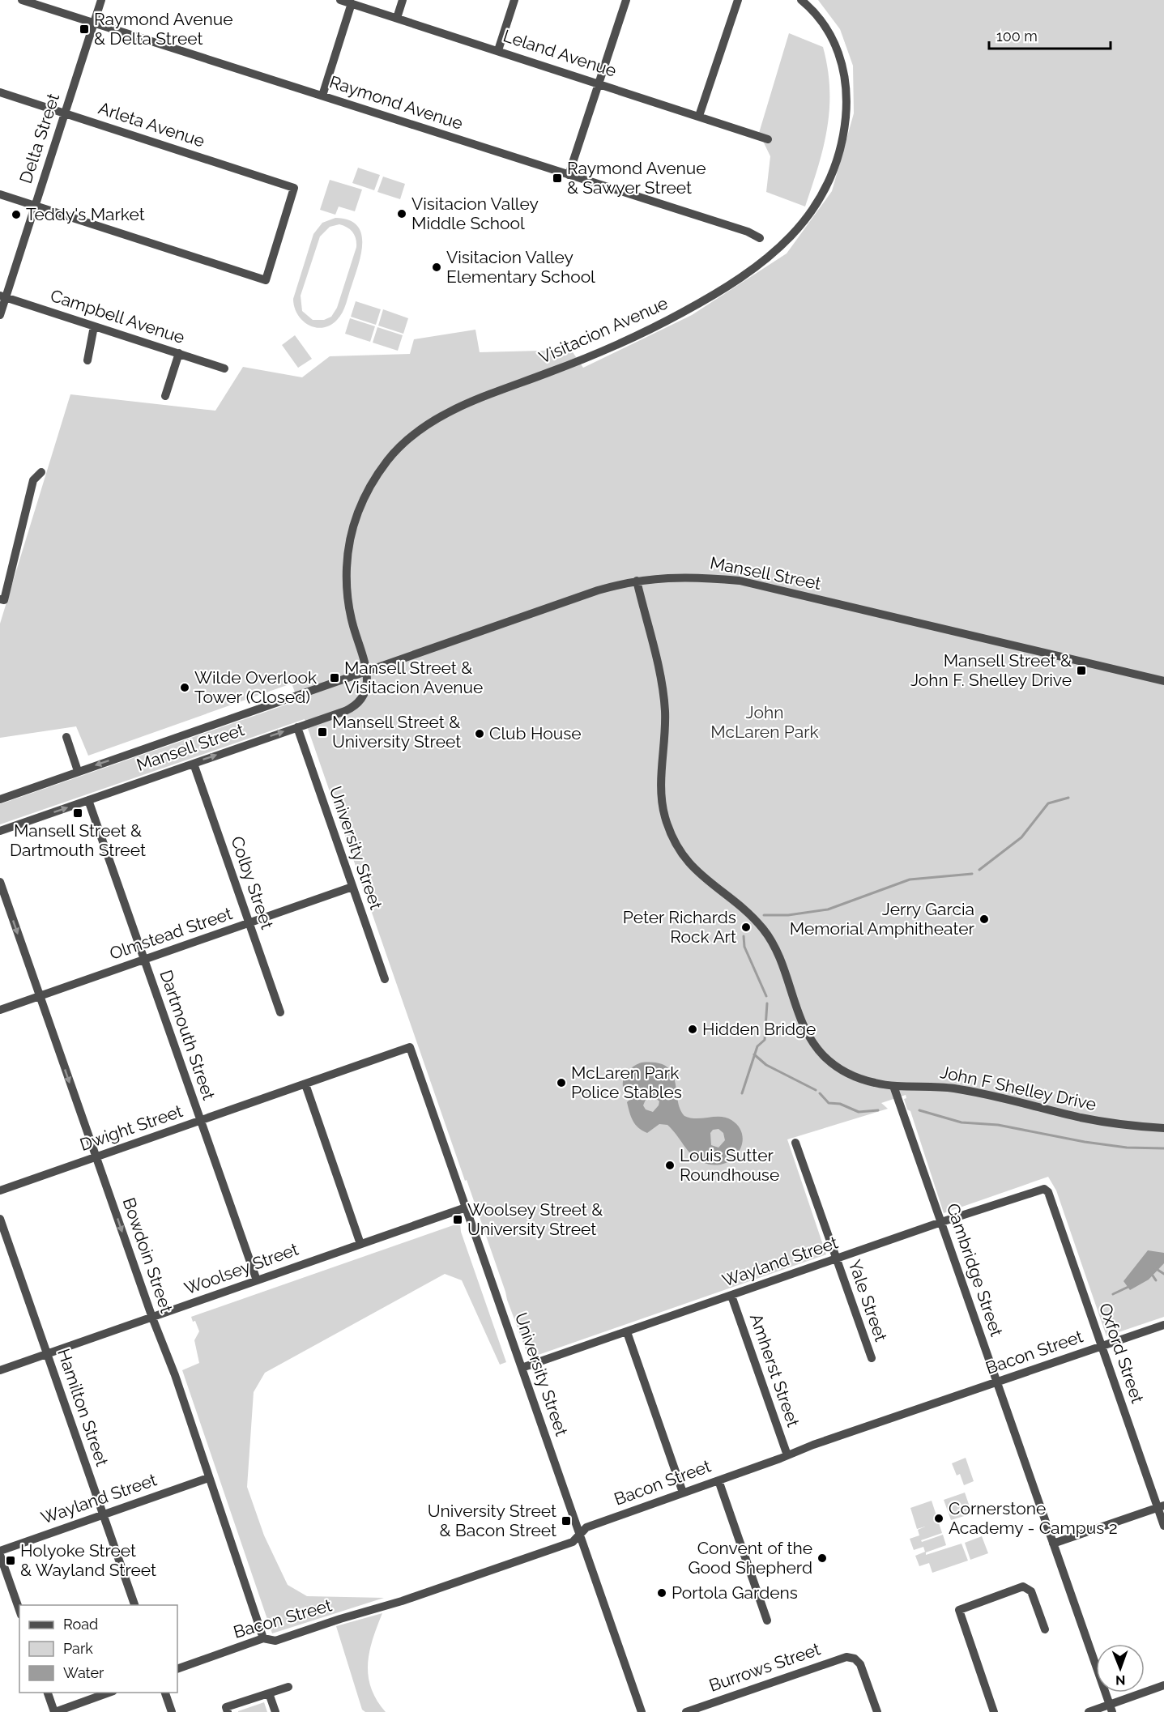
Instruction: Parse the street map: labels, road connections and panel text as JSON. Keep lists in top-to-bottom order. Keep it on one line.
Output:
{"streets":{"street":["Leland Avenue","Raymond Avenue","Arleta Avenue","Delta Street","Campbell Avenue","Visitacion Avenue","Mansell Street","University Street","Colby Street","Olmstead Street","Dartmouth Street","John F Shelley Drive","Dwight Street","Bowdoin Street","Wayland Street","Woolsey Street","Cambridge Street","Yale Street","Bacon Street","Oxford Street","Amherst Street","Hamilton Street","Burrows Street"]},"crossings":[["Raymond Avenue","Delta Street"],["Arleta Avenue","Delta Street"],["Delta Street","Campbell Avenue"],["Visitacion Avenue","Mansell Street"],["Mansell Street","University Street"],["Mansell Street","Colby Street"],["Mansell Street","Dartmouth Street"],["Mansell Street","John F Shelley Drive"],["University Street","Olmstead Street"],["University Street","Dwight Street"],["University Street","Wayland Street"],["University Street","Woolsey Street"],["University Street","Bacon Street"],["Colby Street","Olmstead Street"],["Olmstead Street","Dartmouth Street"],["Olmstead Street","Bowdoin Street"],["Dartmouth Street","Dwight Street"],["Dartmouth Street","Woolsey Street"],["John F Shelley Drive","Cambridge Street"],["Dwight Street","Bowdoin Street"],["Bowdoin Street","Wayland Street"],["Bowdoin Street","Woolsey Street"],["Bowdoin Street","Bacon Street"],["Wayland Street","Cambridge Street"],["Wayland Street","Yale Street"],["Wayland Street","Oxford Street"],["Wayland Street","Amherst Street"],["Wayland Street","Hamilton Street"],["Woolsey Street","Hamilton Street"],["Cambridge Street","Bacon Street"],["Bacon Street","Oxford Street"],["Bacon Street","Amherst Street"]],"one_way":["Bowdoin Street"],"parks":["John McLaren Park"],"places":{"transit":["Raymond Avenue & Delta Street","Raymond Avenue & Sawyer Street","Mansell Street & John F. Shelley Drive","Mansell Street & Visitacion Avenue","Mansell Street & University Street","Mansell Street & Dartmouth Street","Woolsey Street & University Street","University Street & Bacon Street","Holyoke Street & Wayland Street"],"other":["Visitacion Valley Middle School","Teddy's Market","Visitacion Valley Elementary School","Wilde Overlook Tower (Closed)","Club House","Jerry Garcia Memorial Amphitheater","Peter Richards Rock Art","Hidden Bridge","McLaren Park Police Stables","Louis Sutter Roundhouse","Cornerstone Academy - Campus 2","Convent of the Good Shepherd","Portola Gardens"]},"legend":["Road","Park","Water"],"scale_bar":"100 m","north":"bottom"}
